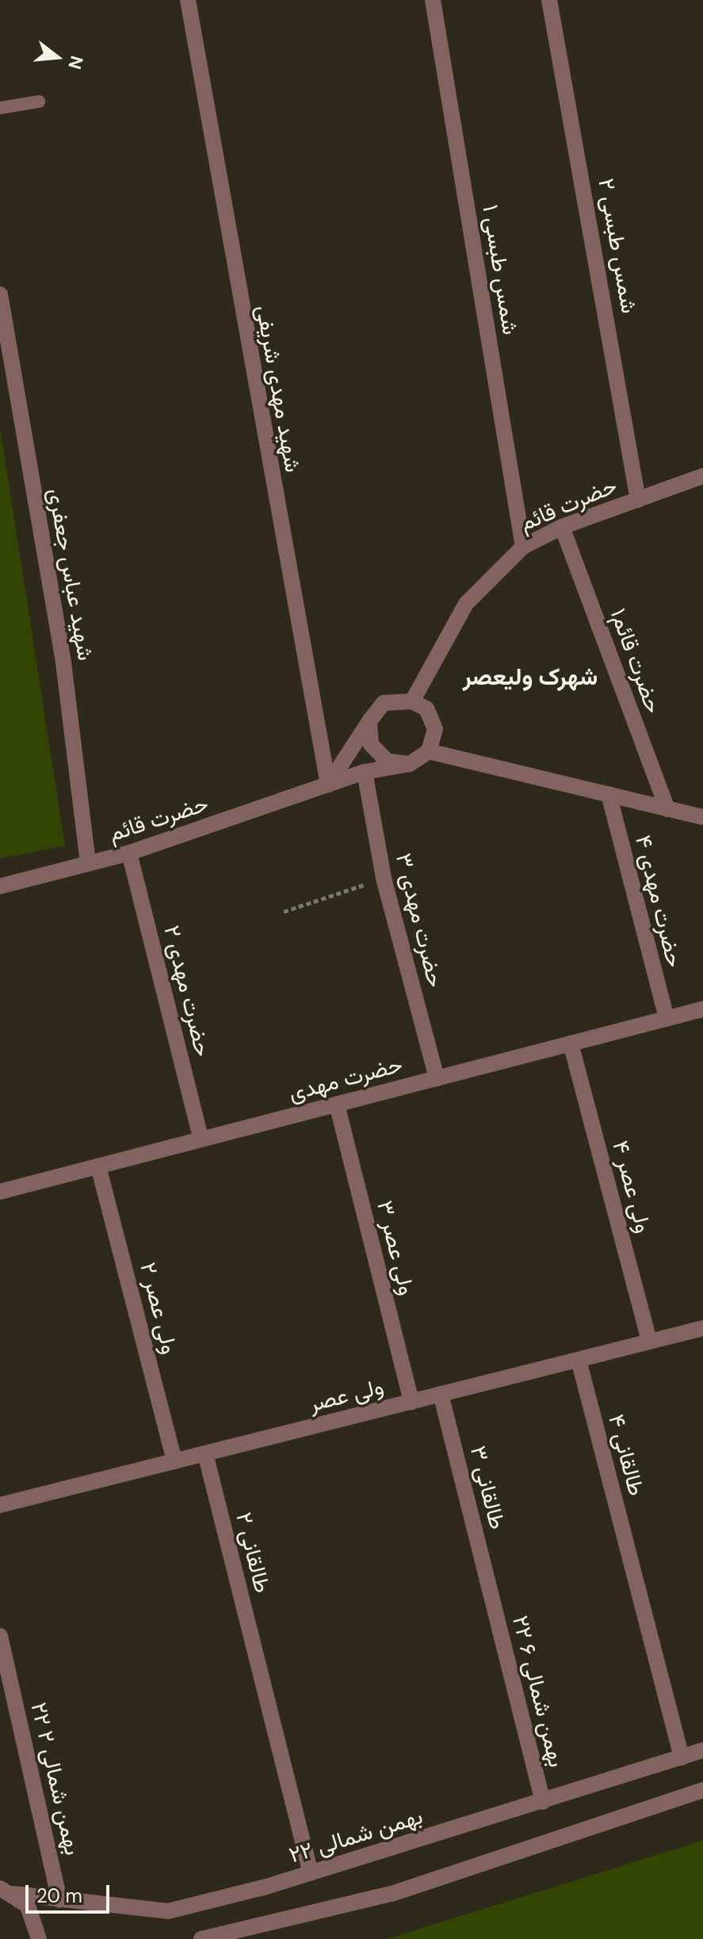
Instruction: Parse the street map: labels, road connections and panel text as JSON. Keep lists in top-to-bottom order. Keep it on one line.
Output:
{"streets":{"street":["شمس طبسی ۲","شمس طبسی ۱","شهید مهدی شریفی","حضرت قائم","شهید عباس جعفری","حضرت قائم۱","حضرت مهدی ۴","حضرت مهدی ۳","حضرت مهدی ۲","حضرت مهدی","ولی عصر ۴","ولی عصر ۳","ولی عصر ۲","ولی عصر","طالقانی ۴","طالقانی ۳","طالقانی ۲","۲۲ بهمن شمالی ۶","۲۲ بهمن شمالی ۲","۲۲ بهمن شمالی"]},"crossings":[["شمس طبسی ۲","حضرت قائم"],["شمس طبسی ۱","حضرت قائم"],["شهید مهدی شریفی","حضرت قائم"],["حضرت قائم","شهید عباس جعفری"],["حضرت قائم","حضرت قائم۱"],["حضرت قائم","حضرت مهدی ۳"],["حضرت قائم","حضرت مهدی ۲"],["حضرت مهدی ۴","حضرت مهدی"],["حضرت مهدی ۳","حضرت مهدی"],["حضرت مهدی ۲","حضرت مهدی"],["حضرت مهدی","ولی عصر ۴"],["حضرت مهدی","ولی عصر ۳"],["حضرت مهدی","ولی عصر ۲"],["ولی عصر ۴","ولی عصر"],["ولی عصر ۳","ولی عصر"],["ولی عصر ۲","ولی عصر"],["ولی عصر","طالقانی ۴"],["ولی عصر","طالقانی ۳"],["ولی عصر","طالقانی ۲"],["طالقانی ۴","۲۲ بهمن شمالی"],["طالقانی ۳","۲۲ بهمن شمالی ۶"],["طالقانی ۲","۲۲ بهمن شمالی"],["۲۲ بهمن شمالی ۶","۲۲ بهمن شمالی"],["۲۲ بهمن شمالی ۲","۲۲ بهمن شمالی"]],"districts":["شهرک ولیعصر"],"scale_bar":"20 m","north":"right"}
